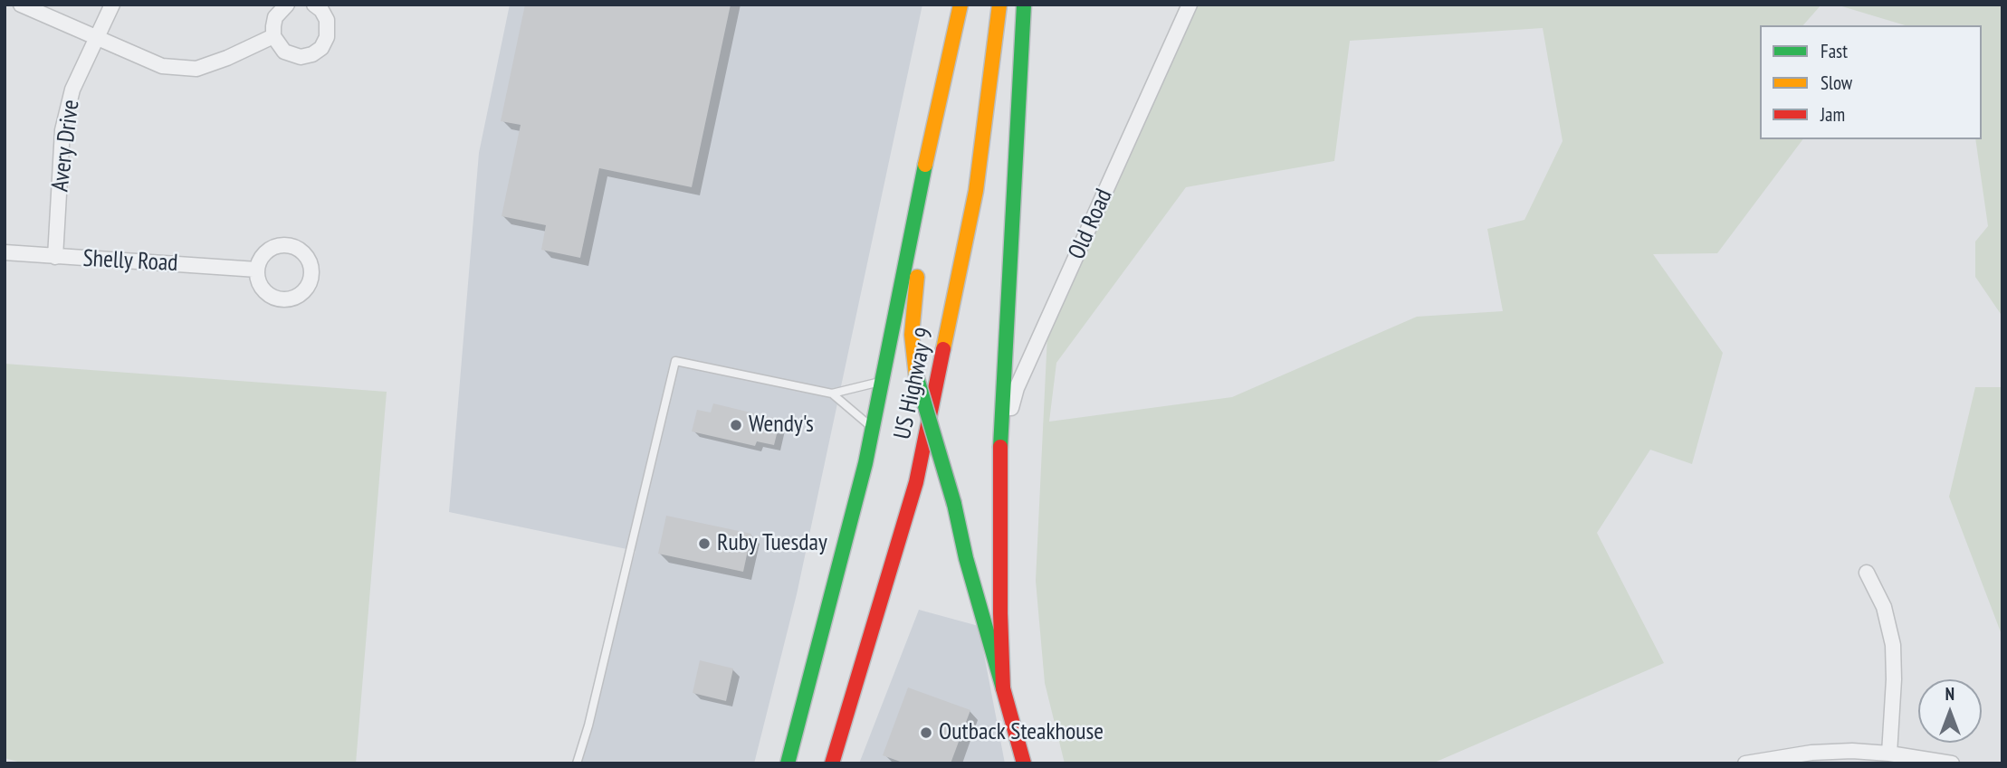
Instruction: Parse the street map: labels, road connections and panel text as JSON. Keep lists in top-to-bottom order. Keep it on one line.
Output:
{"streets":{"main road":["US Highway 9"],"street":["Avery Drive","Old Road","Shelly Road"]},"crossings":[["Avery Drive","Shelly Road"]],"places":["Wendy's","Ruby Tuesday","Outback Steakhouse"],"legend":["Fast","Slow","Jam"],"north":"top"}
